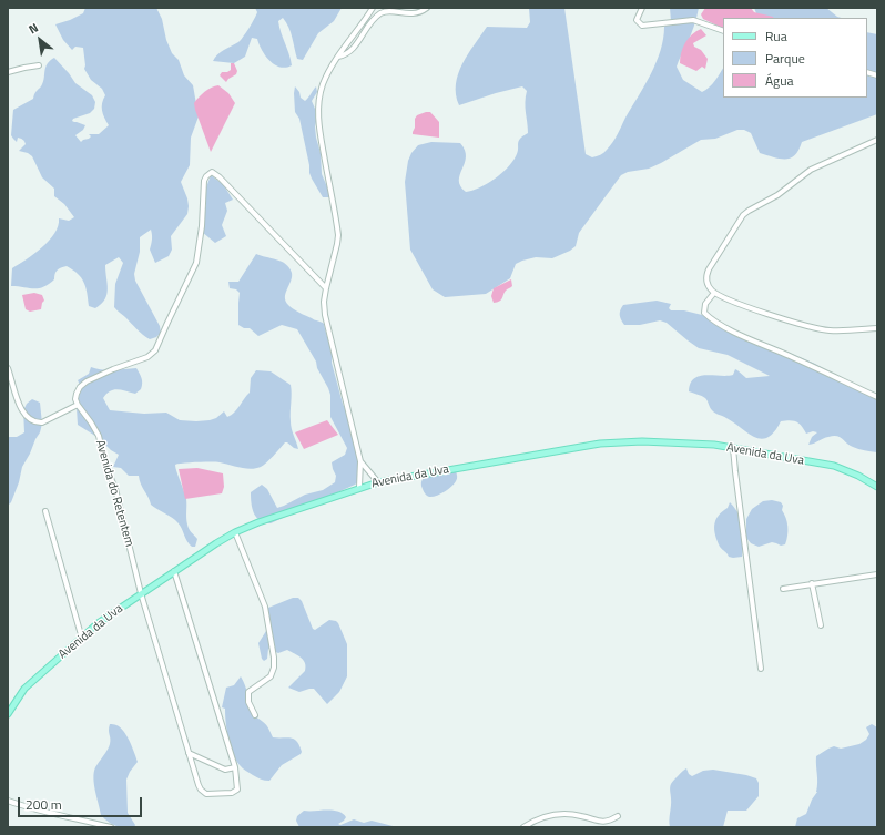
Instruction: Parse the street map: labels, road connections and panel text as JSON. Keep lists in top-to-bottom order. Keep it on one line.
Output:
{"streets":{"main road":["Avenida da Uva"],"street":["Avenida do Retentem"]},"crossings":[["Avenida da Uva","Avenida do Retentem"]],"legend":["Rua","Parque","Água"],"scale_bar":"200 m","north":"top left"}
